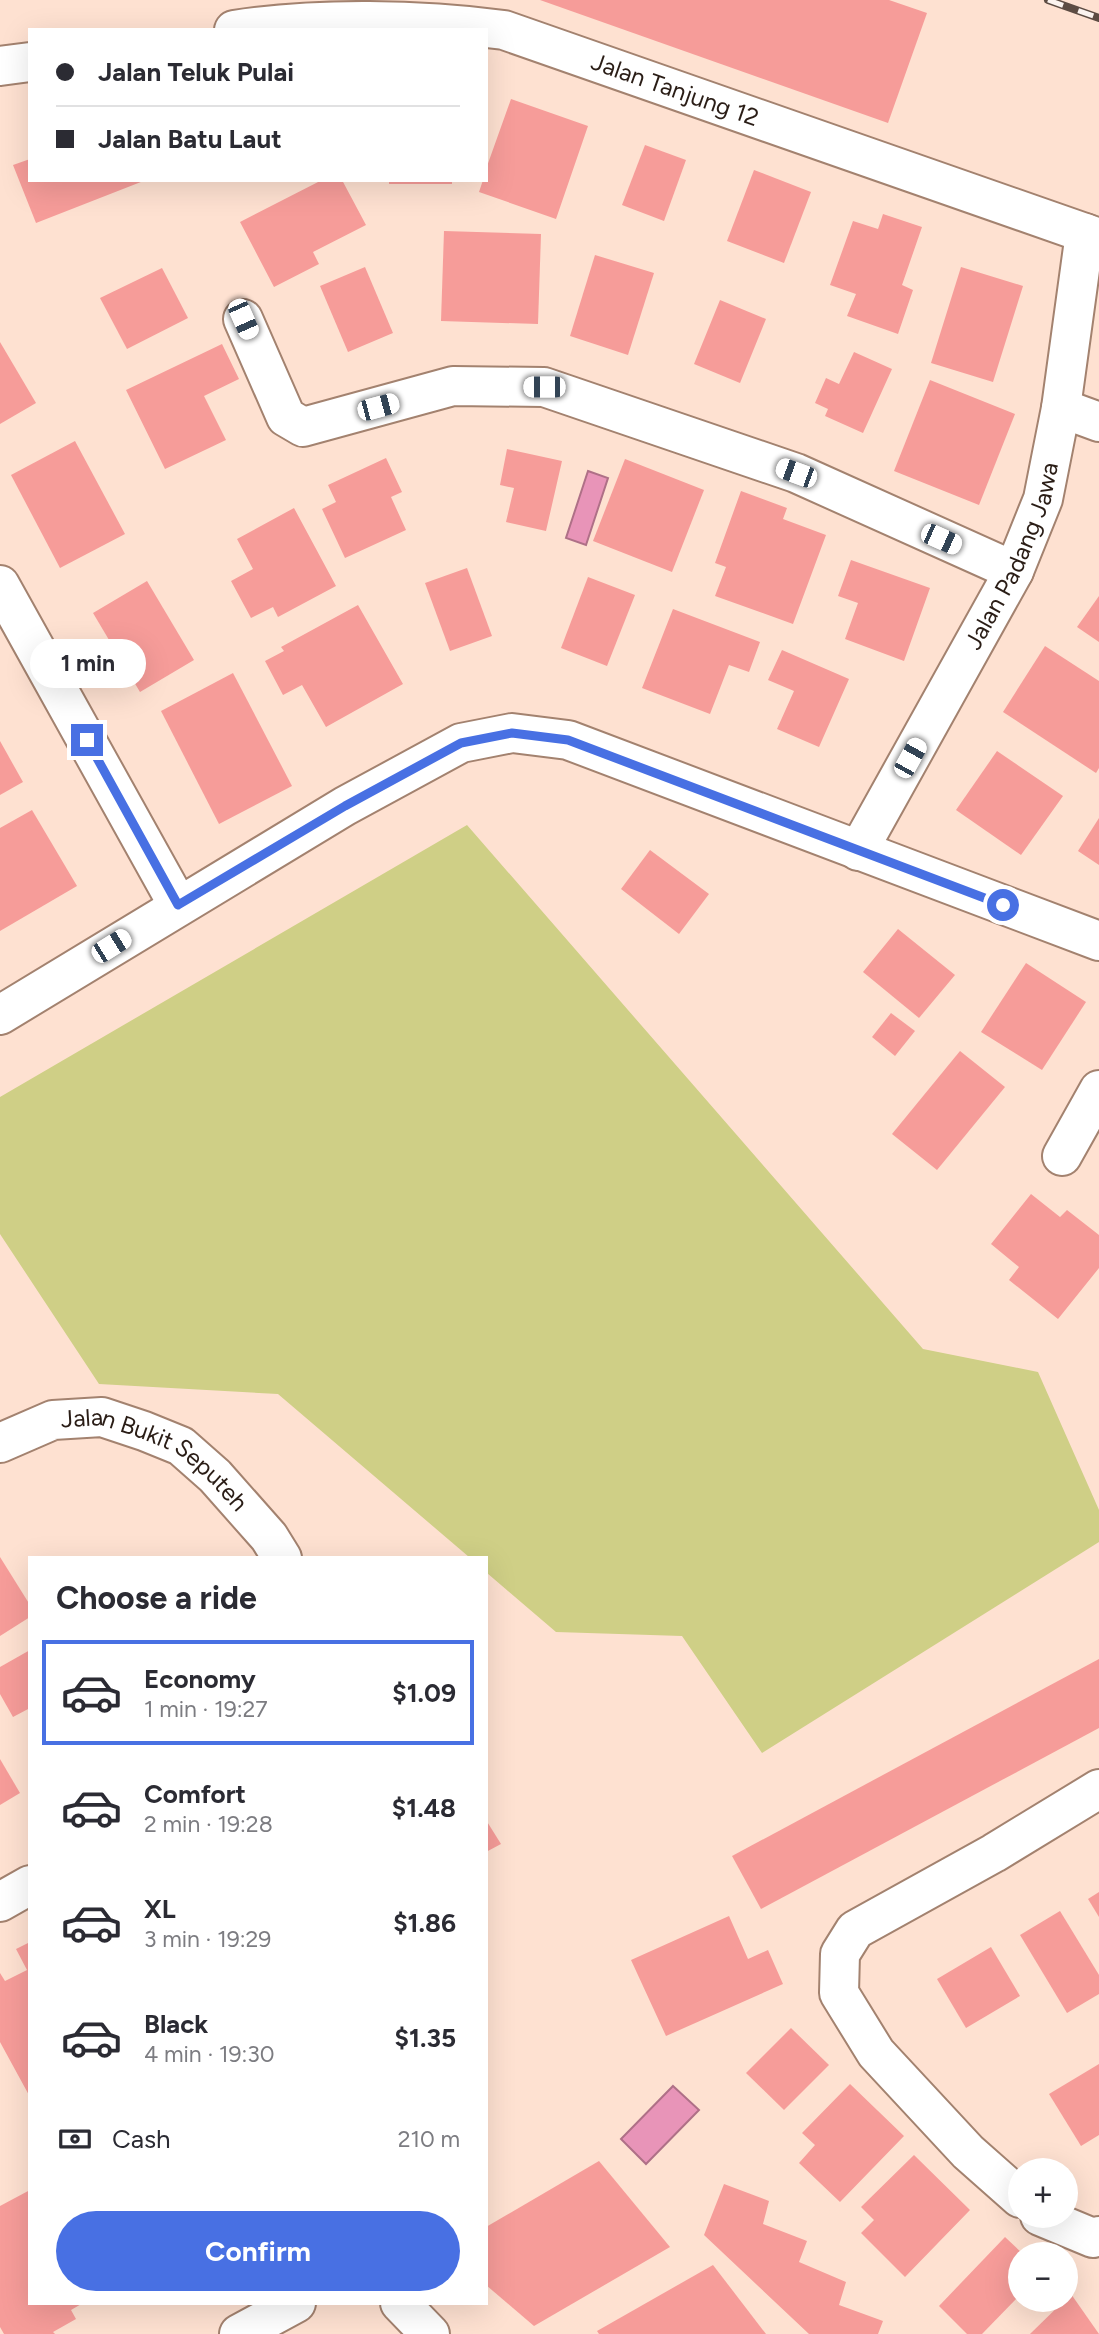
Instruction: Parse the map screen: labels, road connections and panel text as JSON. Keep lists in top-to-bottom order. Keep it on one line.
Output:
{"streets":{"street":["Jalan Tanjung 12","Jalan Padang Jawa","Jalan Bukit Seputeh"]},"crossings":[["Jalan Tanjung 12","Jalan Padang Jawa"]],"page":{"banner":["Jalan Teluk Pulai","Jalan Batu Laut"],"bubble":"1 min","heading":"Choose a ride","list":[{"name":"Economy","note":"1 min · 19:27","value":"$1.09"},{"name":"Comfort","note":"2 min · 19:28","value":"$1.48"},{"name":"XL","note":"3 min · 19:29","value":"$1.86"},{"name":"Black","note":"4 min · 19:30","value":"$1.35"}],"pay":["Cash","210 m"],"map_buttons":["+","−"],"buttons":"Confirm"}}
